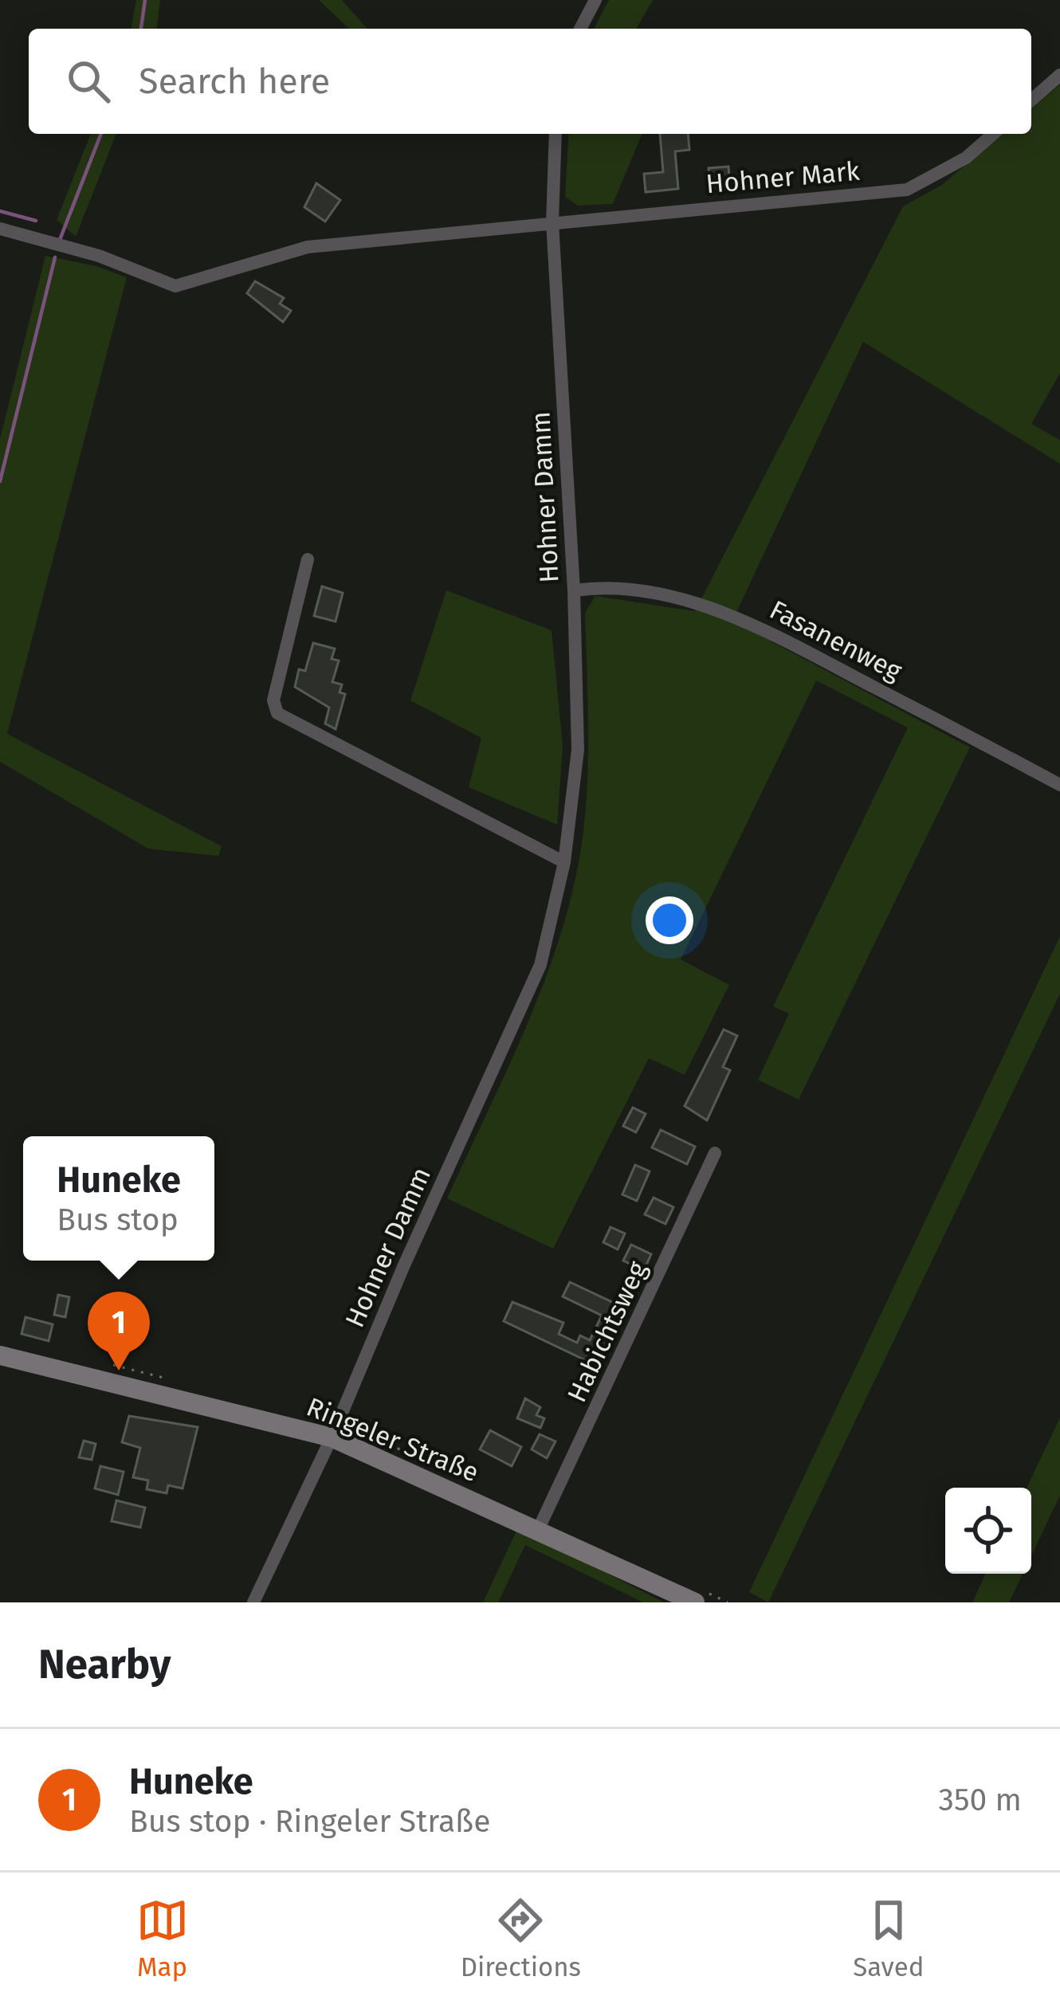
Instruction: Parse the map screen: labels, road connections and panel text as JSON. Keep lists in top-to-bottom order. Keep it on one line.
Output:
{"streets":{"street":["Hohner Mark","Hohner Damm","Fasanenweg","Habichtsweg","Ringeler Straße"]},"crossings":[["Hohner Mark","Hohner Damm"],["Hohner Damm","Fasanenweg"],["Hohner Damm","Ringeler Straße"],["Habichtsweg","Ringeler Straße"]],"page":{"search":"Search here","popup":["Huneke","Bus stop"],"pins":"1","heading":"Nearby","list":[{"mark":"1","name":"Huneke","note":"Bus stop · Ringeler Straße","value":"350 m"}],"nav":["Map","Directions","Saved"]}}
